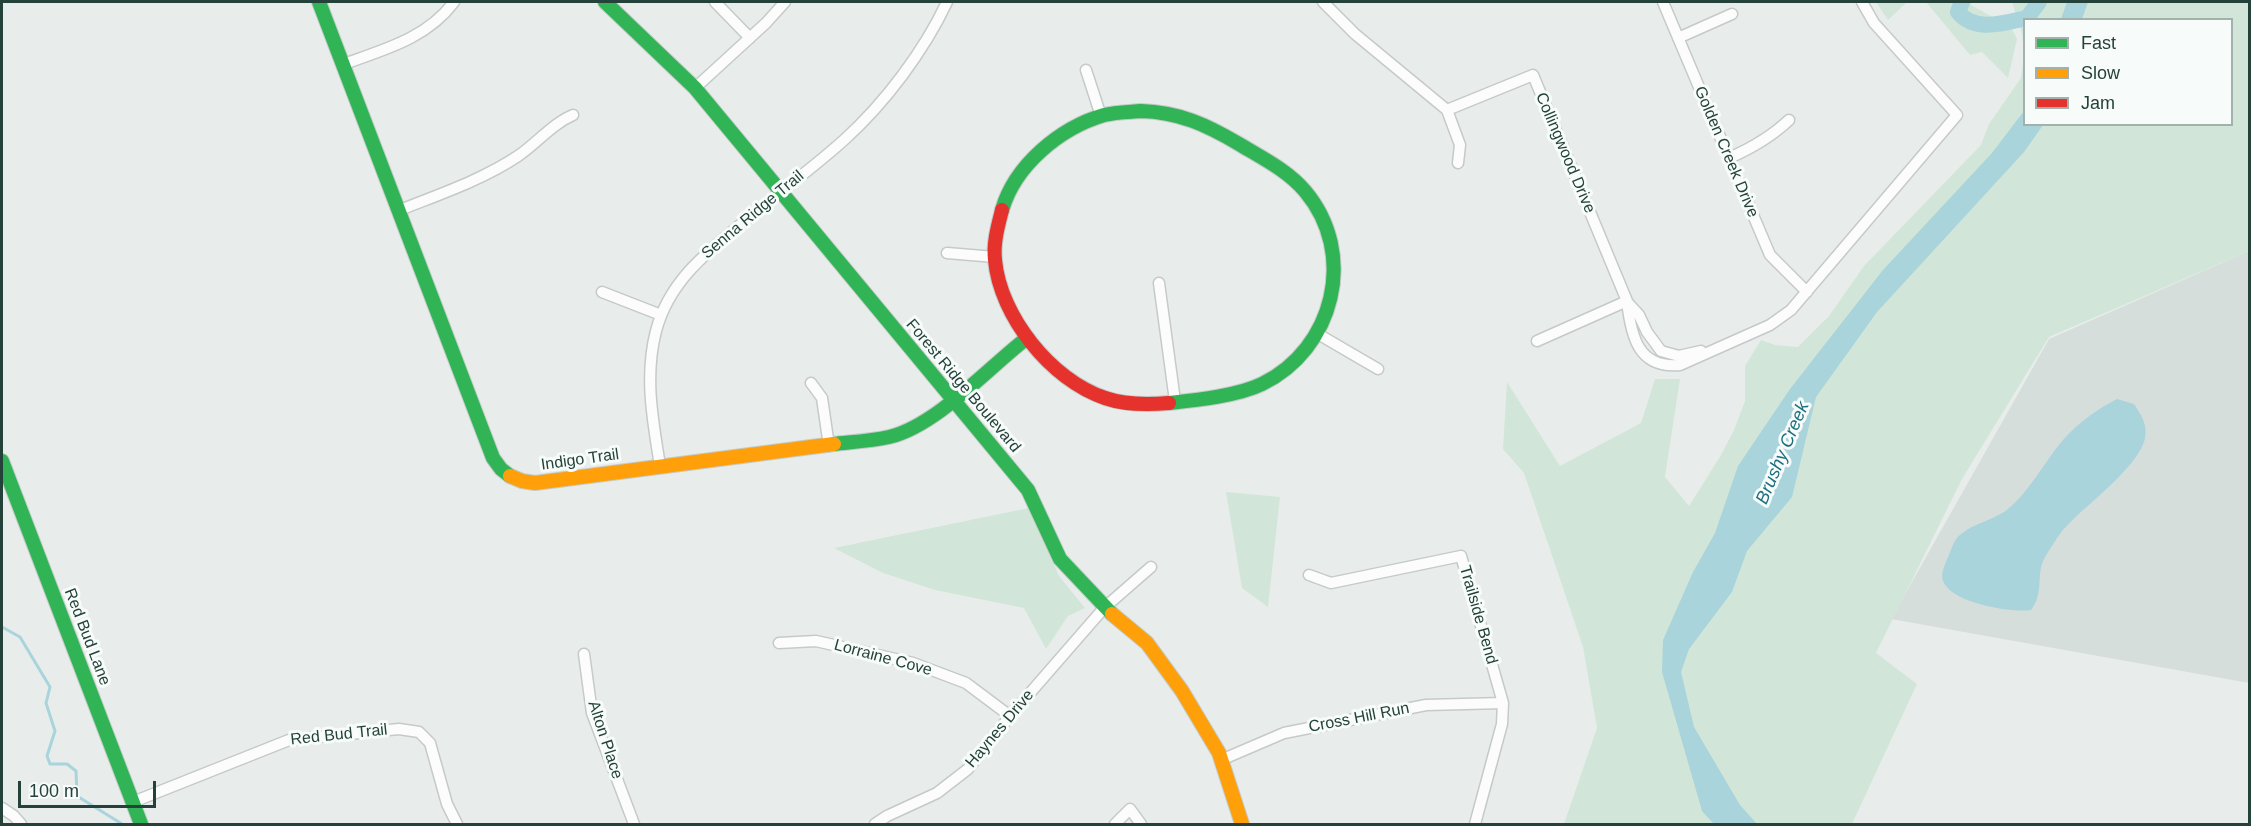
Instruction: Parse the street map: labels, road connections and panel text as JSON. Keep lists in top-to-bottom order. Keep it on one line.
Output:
{"streets":{"street":["Golden Creek Drive","Collingwood Drive","Senna Ridge Trail","Forest Ridge Boulevard","Indigo Trail","Trailside Bend","Red Bud Lane","Lorraine Cove","Cross Hill Run","Haynes Drive","Red Bud Trail","Alton Place"]},"crossings":[["Golden Creek Drive","Collingwood Drive"],["Senna Ridge Trail","Forest Ridge Boulevard"],["Senna Ridge Trail","Indigo Trail"],["Forest Ridge Boulevard","Indigo Trail"],["Forest Ridge Boulevard","Cross Hill Run"],["Forest Ridge Boulevard","Haynes Drive"],["Trailside Bend","Cross Hill Run"],["Red Bud Lane","Red Bud Trail"],["Lorraine Cove","Haynes Drive"]],"water":["Brushy Creek"],"legend":["Fast","Slow","Jam"],"scale_bar":"100 m"}
